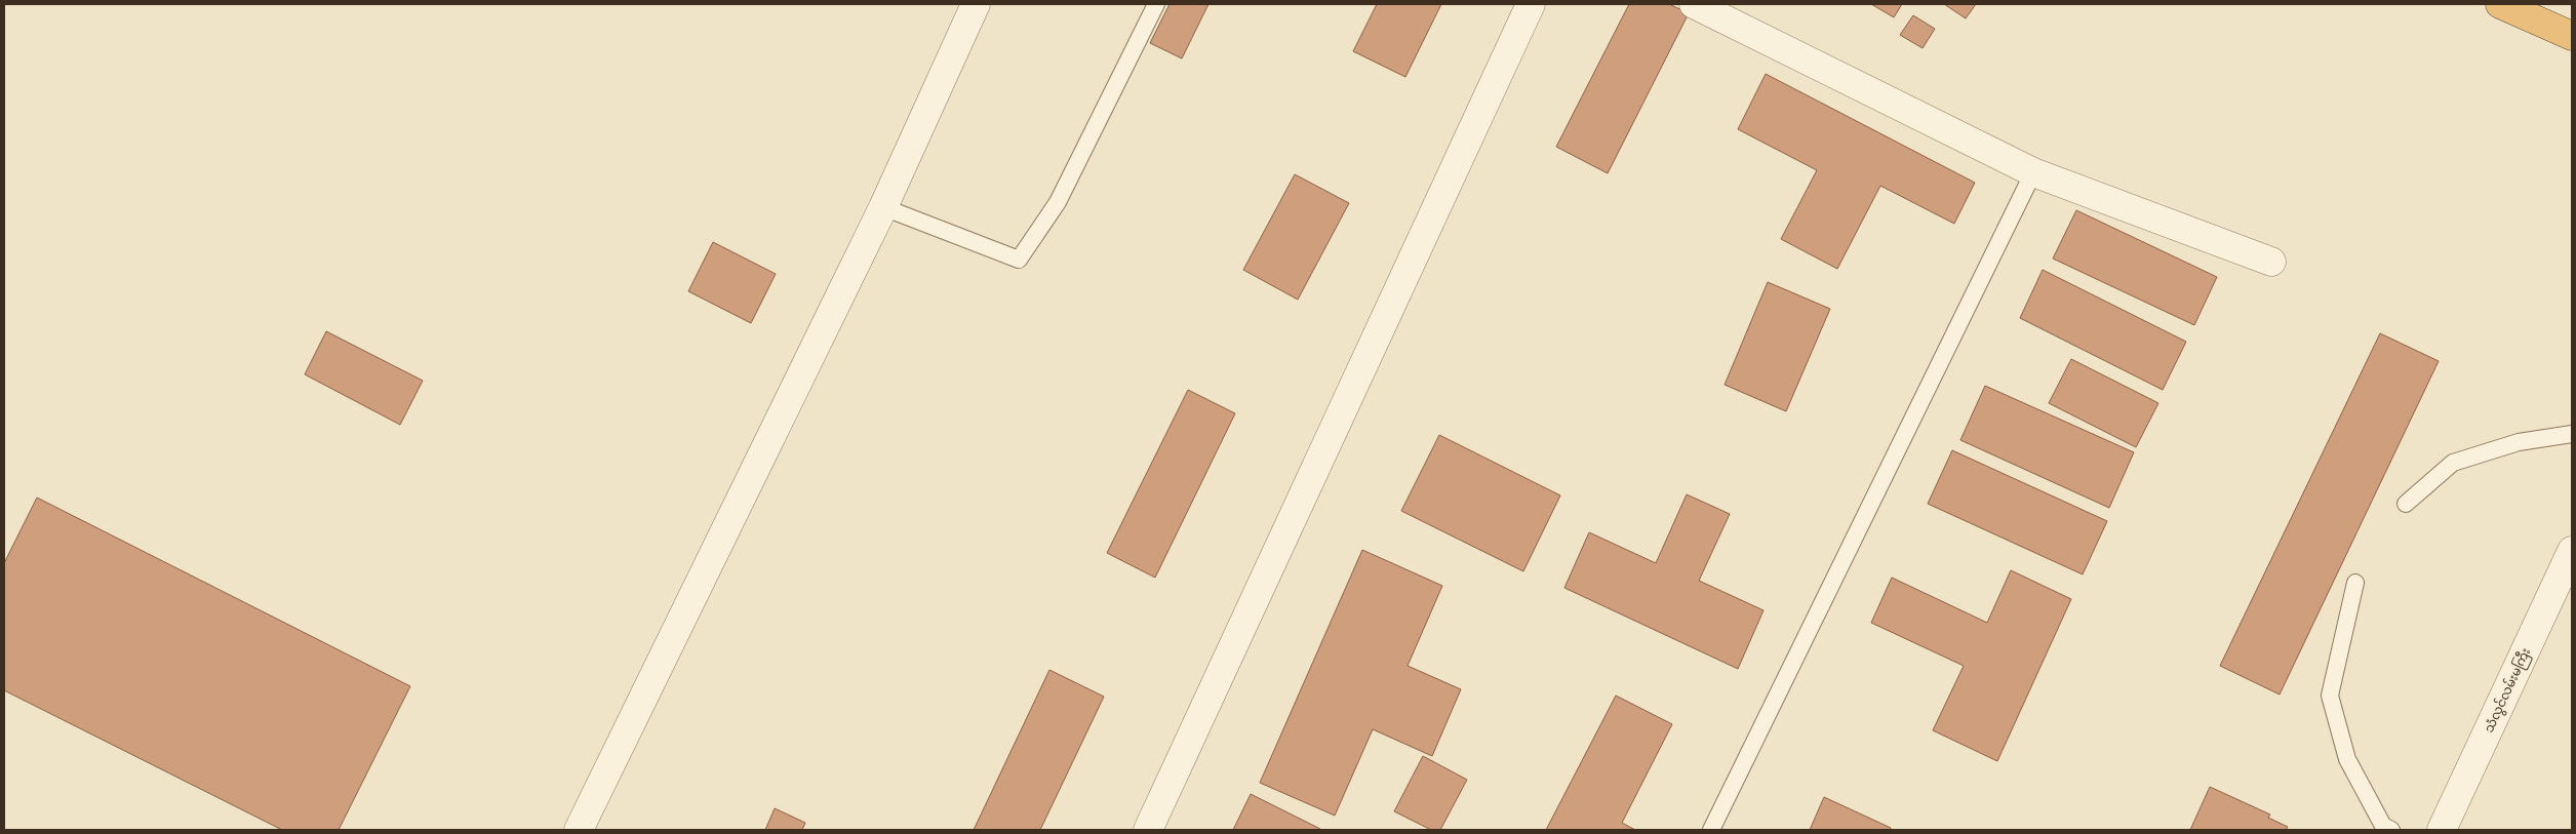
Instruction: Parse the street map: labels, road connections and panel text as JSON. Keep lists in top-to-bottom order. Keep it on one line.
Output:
{"streets":{"street":["သံလွင်လမ်းမကြီး"]}}
